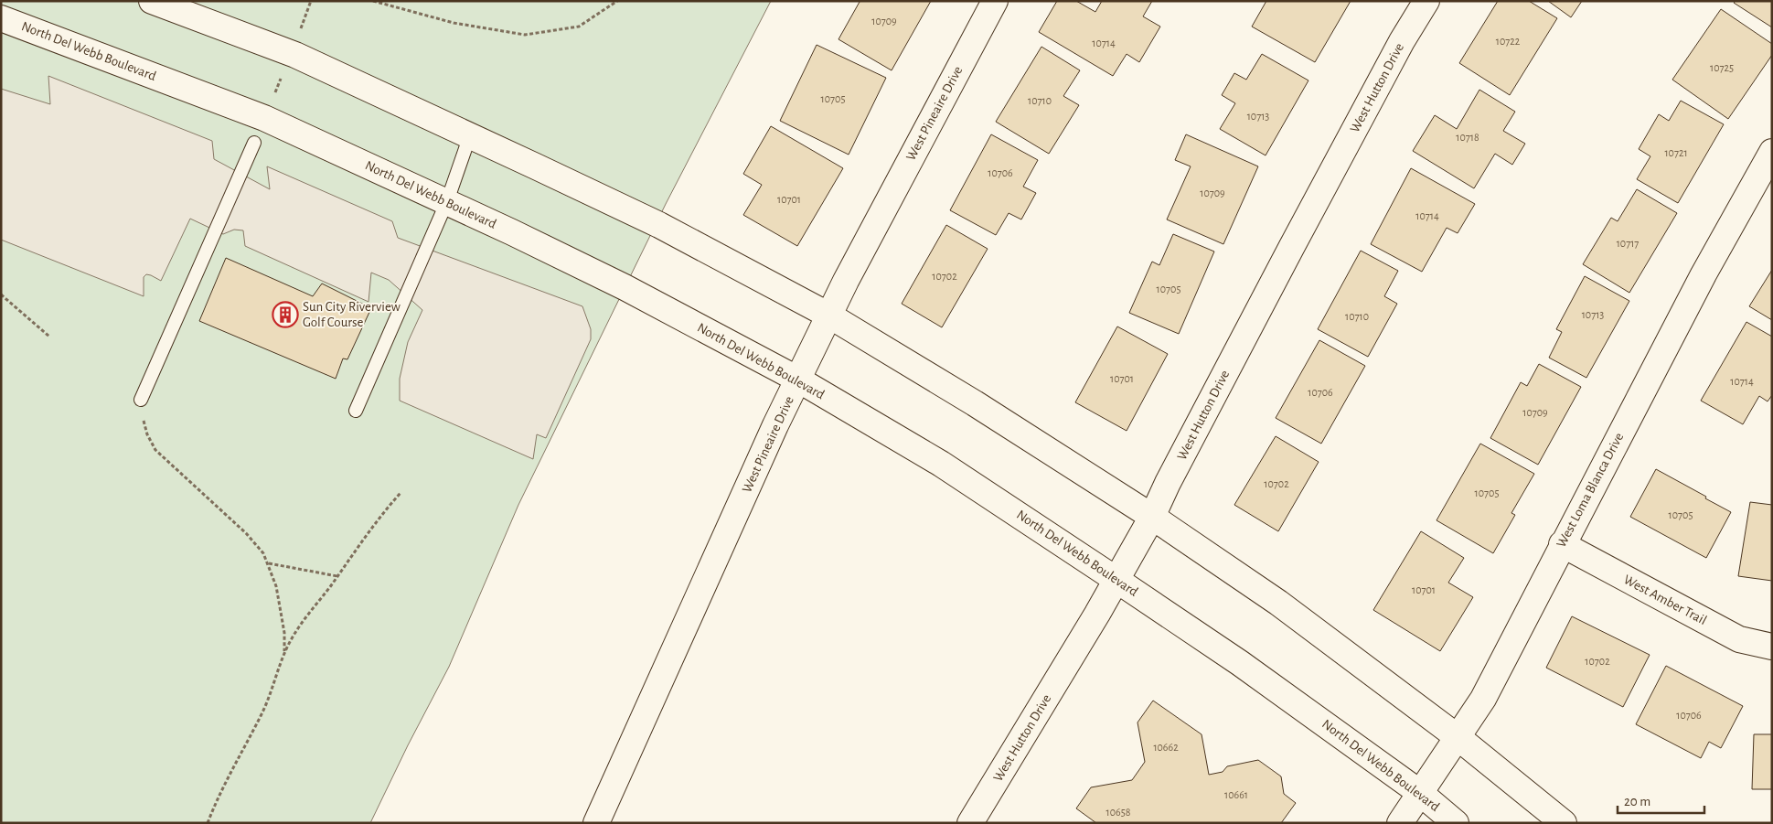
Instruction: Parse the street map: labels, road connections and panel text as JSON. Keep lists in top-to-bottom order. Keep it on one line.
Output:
{"streets":{"street":["North Del Webb Boulevard","West Hutton Drive","West Pineaire Drive","West Loma Blanca Drive","West Amber Trail"]},"crossings":[["North Del Webb Boulevard","West Hutton Drive"],["North Del Webb Boulevard","West Pineaire Drive"],["North Del Webb Boulevard","West Loma Blanca Drive"],["West Loma Blanca Drive","West Amber Trail"]],"places":{"building":["Sun City Riverview Golf Course"]},"house_numbers":["10709","10722","10714","10725","10705","10710","10713","10718","10721","10706","10709","10701","10714","10717","10702","10705","10713","10710","10701","10714","10706","10709","10702","10705","10705","10701","10702","10706","10662","10661","10658"],"scale_bar":"20 m"}
